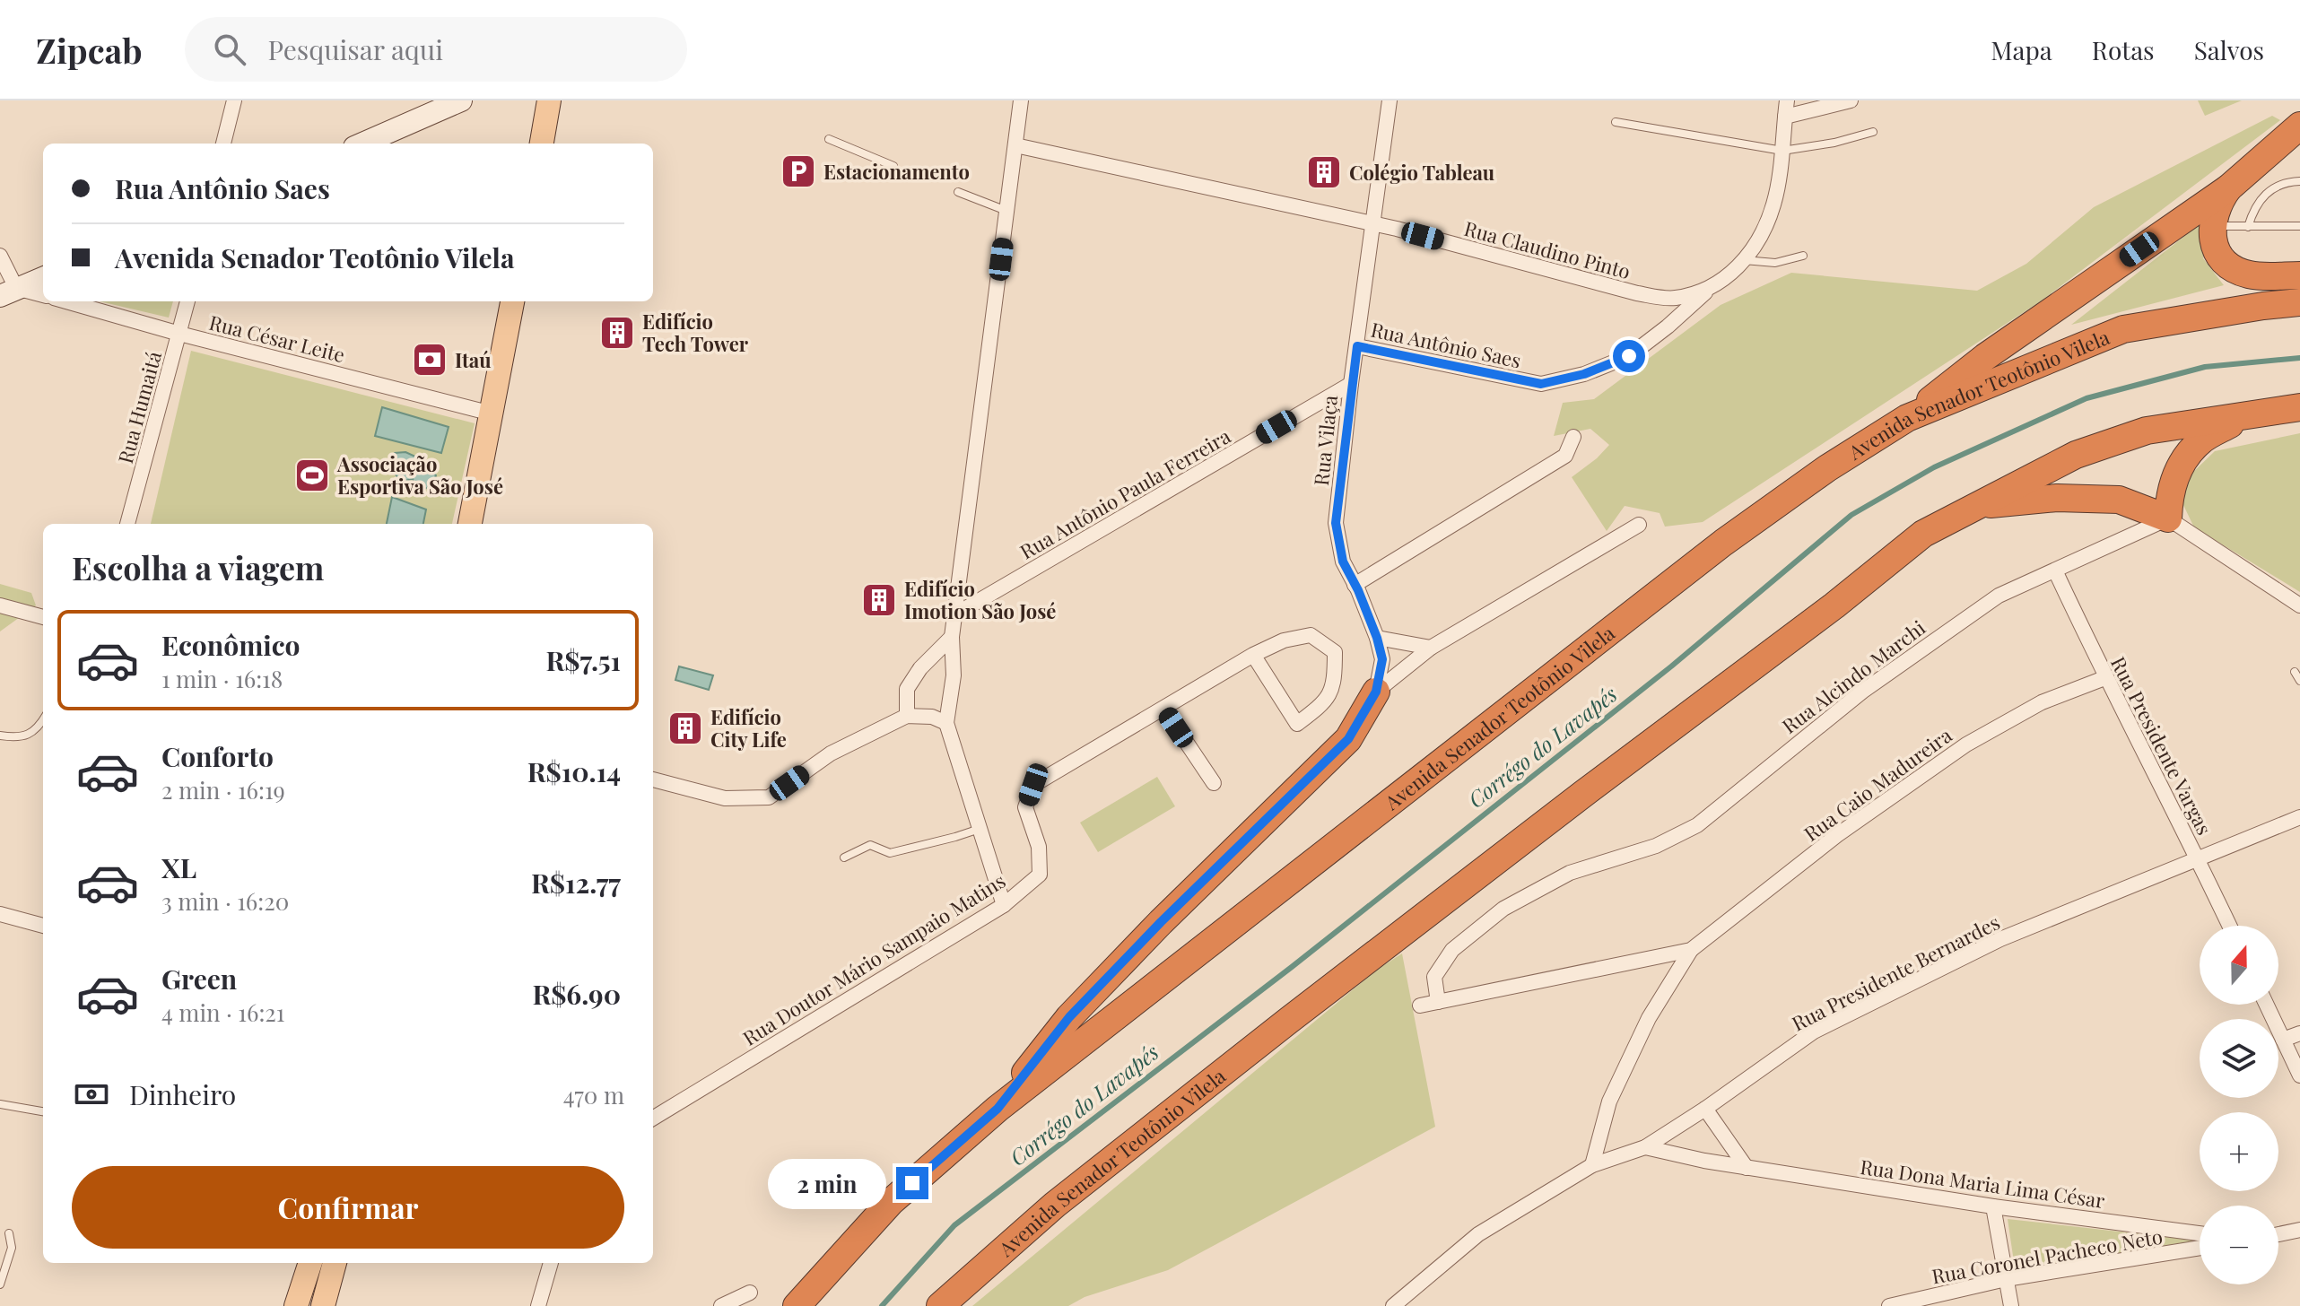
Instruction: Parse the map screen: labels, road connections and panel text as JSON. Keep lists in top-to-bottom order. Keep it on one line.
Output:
{"streets":{"highway":["Avenida Senador Teotônio Vilela"],"street":["Rua Claudino Pinto","Rua César Leite","Rua Antônio Saes","Rua Humaitá","Rua Vilaça","Rua Antônio Paula Ferreira","Rua Alcindo Marchi","Rua Presidente Vargas","Rua Caio Madureira","Rua Doutor Mário Sampaio Matins","Rua Presidente Bernardes","Rua Dona Maria Lima César","Rua Coronel Pacheco Neto"]},"crossings":[["Rua Claudino Pinto","Rua Antônio Saes"],["Rua Claudino Pinto","Rua Vilaça"],["Rua César Leite","Rua Humaitá"],["Rua Antônio Saes","Rua Vilaça"],["Rua Vilaça","Rua Antônio Paula Ferreira"],["Rua Alcindo Marchi","Rua Presidente Vargas"],["Rua Alcindo Marchi","Rua Caio Madureira"],["Rua Presidente Vargas","Rua Caio Madureira"],["Rua Presidente Vargas","Rua Presidente Bernardes"],["Rua Caio Madureira","Rua Presidente Bernardes"],["Rua Presidente Bernardes","Rua Dona Maria Lima César"]],"water":["Corrégo do Lavapés"],"places":{"parking":["Estacionamento"],"building":["Colégio Tableau","Edifício Tech Tower","Edifício Imotion São José","Edifício City Life"],"bank":["Itaú"],"sports":["Associação Esportiva São José"]},"north":"top","page":{"header":"Zipcab","search":"Pesquisar aqui","nav":["Mapa","Rotas","Salvos"],"banner":["Rua Antônio Saes","Avenida Senador Teotônio Vilela"],"heading":"Escolha a viagem","list":[{"name":"Econômico","note":"1 min · 16:18","value":"R$7.51"},{"name":"Conforto","note":"2 min · 16:19","value":"R$10.14"},{"name":"XL","note":"3 min · 16:20","value":"R$12.77"},{"name":"Green","note":"4 min · 16:21","value":"R$6.90"}],"map_buttons":["+","−"],"pay":["Dinheiro","470 m"],"buttons":"Confirmar","bubble":"2 min"}}
